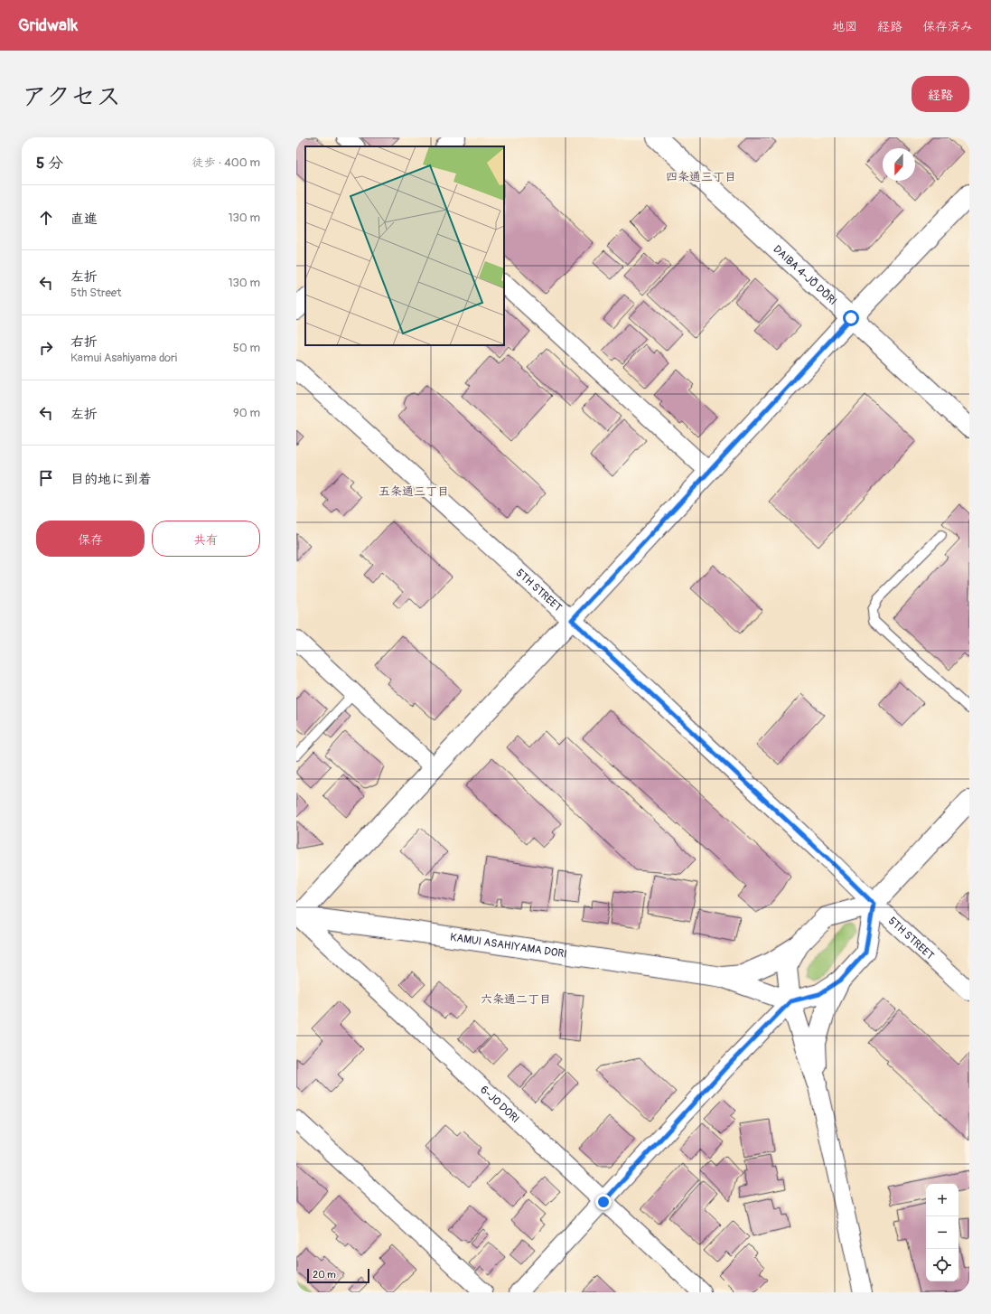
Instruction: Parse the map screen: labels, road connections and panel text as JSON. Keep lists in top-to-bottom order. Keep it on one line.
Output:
{"streets":{"main road":["DAIBA 4-JŌ DŌRI","KAMUI ASAHIYAMA DORI"],"street":["5TH STREET","6-JO DORI"]},"crossings":[["5TH STREET","KAMUI ASAHIYAMA DORI"],["KAMUI ASAHIYAMA DORI","6-JO DORI"]],"districts":["四条通三丁目","五条通三丁目","六条通二丁目"],"scale_bar":"20 m","north":"bottom","page":{"header":"Gridwalk","nav":["地図","経路","保存済み"],"title":"アクセス","buttons":["経路",["保存","共有"]],"heading":["5 分","徒歩 · 400 m"],"list":[["直進","130 m"],["左折","5th Street","130 m"],["右折","Kamui Asahiyama dori","50 m"],["左折","90 m"],"目的地に到着"],"map_buttons":["+","−"],"scale":"20 m"}}
